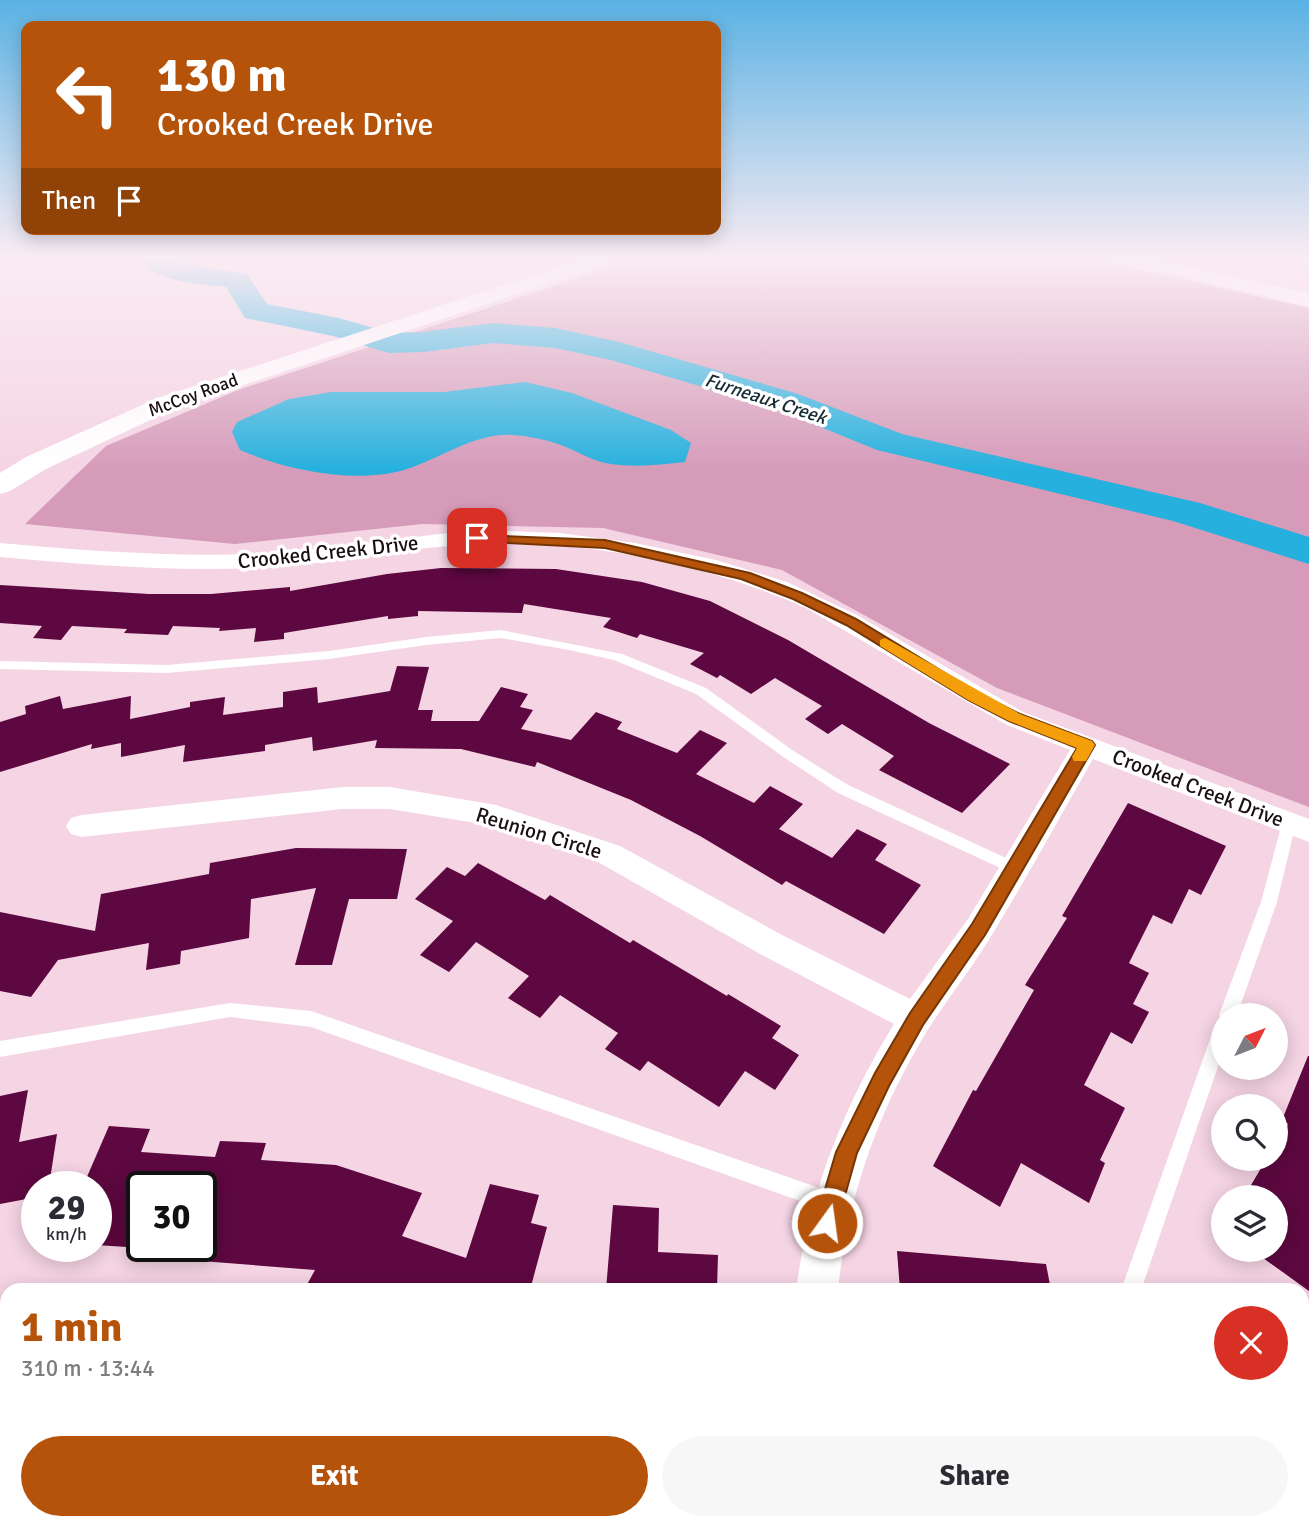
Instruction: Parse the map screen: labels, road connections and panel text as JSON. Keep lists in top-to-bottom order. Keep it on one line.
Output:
{"streets":{"street":["McCoy Road","Crooked Creek Drive","Reunion Circle"]},"water":["Furneaux Creek"],"north":"top right","page":{"turn":["130 m","Crooked Creek Drive"],"then":"Then","speed":"29 km/h","limit":"30","heading":["1 min","310 m · 13:44"],"buttons":["Exit","Share"]}}
